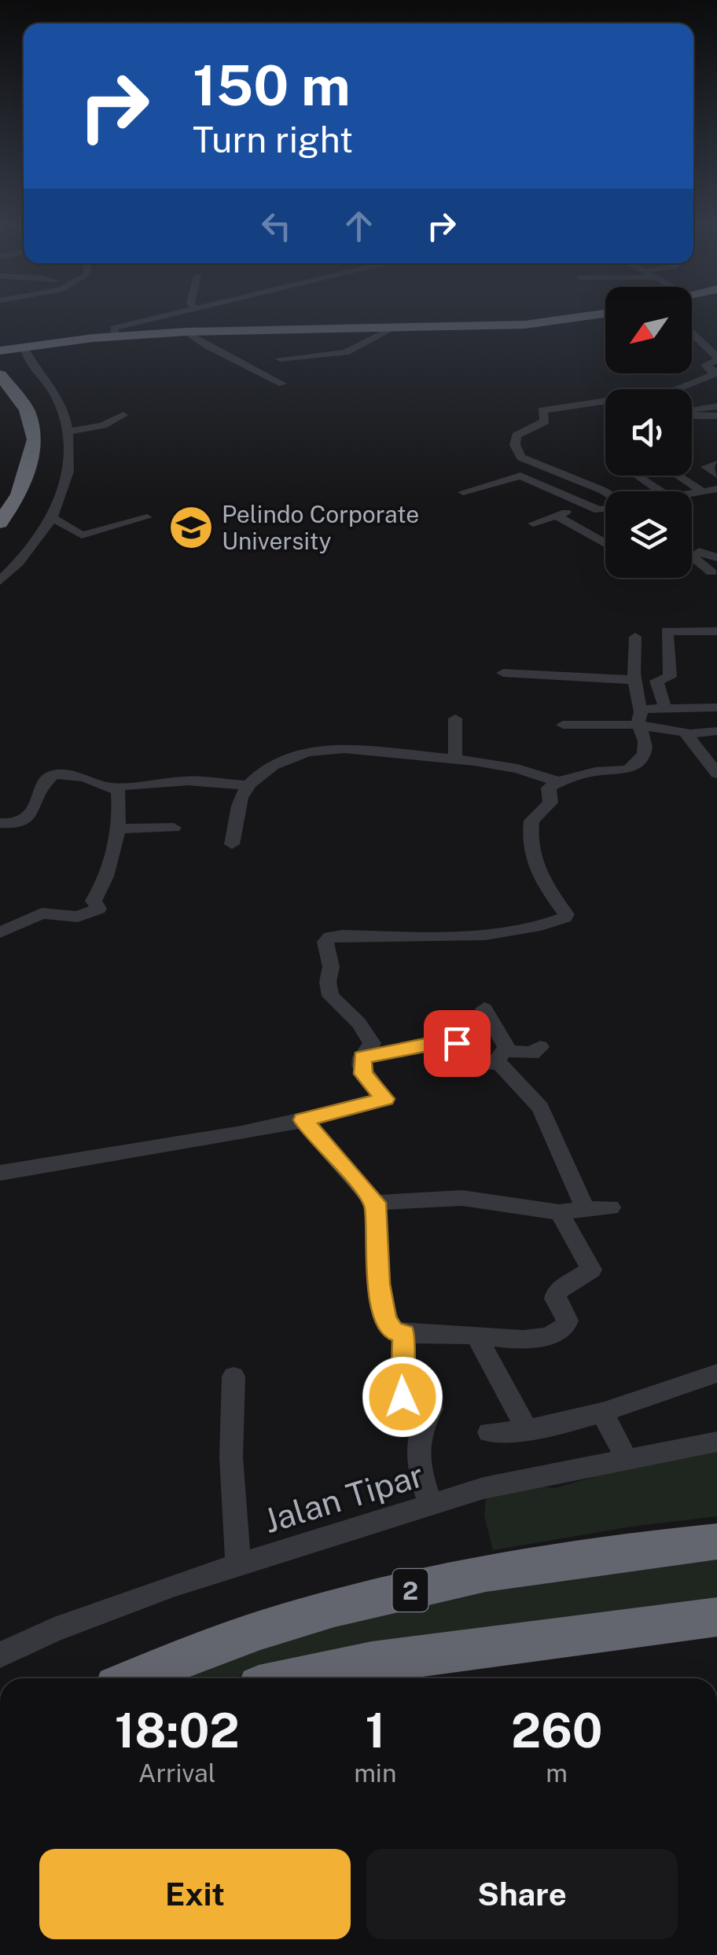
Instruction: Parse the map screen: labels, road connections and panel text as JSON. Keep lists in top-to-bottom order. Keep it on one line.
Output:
{"streets":{"highway":["2"],"street":["Jalan Tipar"]},"places":{"school or university":["Pelindo Corporate University"]},"north":"bottom left","page":{"turn":["150 m","Turn right"],"eta":["18:02","Arrival","1","min","260","m"],"buttons":["Exit","Share"]}}
